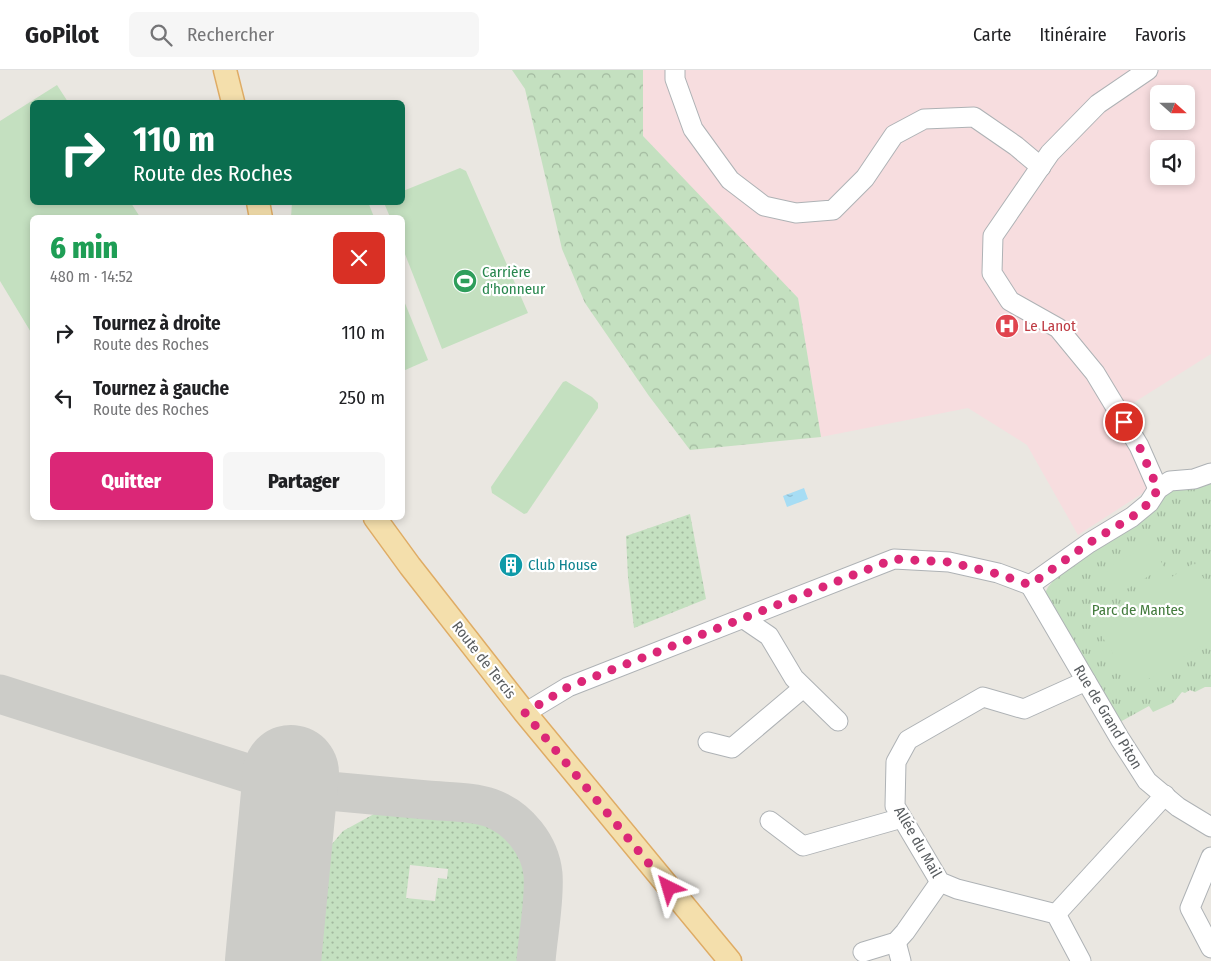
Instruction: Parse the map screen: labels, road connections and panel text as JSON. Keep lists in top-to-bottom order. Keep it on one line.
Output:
{"streets":{"main road":["Route de Tercis"],"street":["Rue de Grand Piton","Allée du Mail"]},"crossings":[["Rue de Grand Piton","Allée du Mail"]],"parks":["Parc de Mantes"],"places":{"sports":["Carrière d'honneur"],"hospital":["Le Lanot"],"building":["Club House"]},"north":"right","page":{"header":"GoPilot","search":"Rechercher","nav":["Carte","Itinéraire","Favoris"],"turn":["110 m","Route des Roches"],"heading":["6 min","480 m · 14:52"],"list":[{"name":"Tournez à droite","note":"Route des Roches","value":"110 m"},{"name":"Tournez à gauche","note":"Route des Roches","value":"250 m"}],"buttons":["Quitter","Partager"]}}
